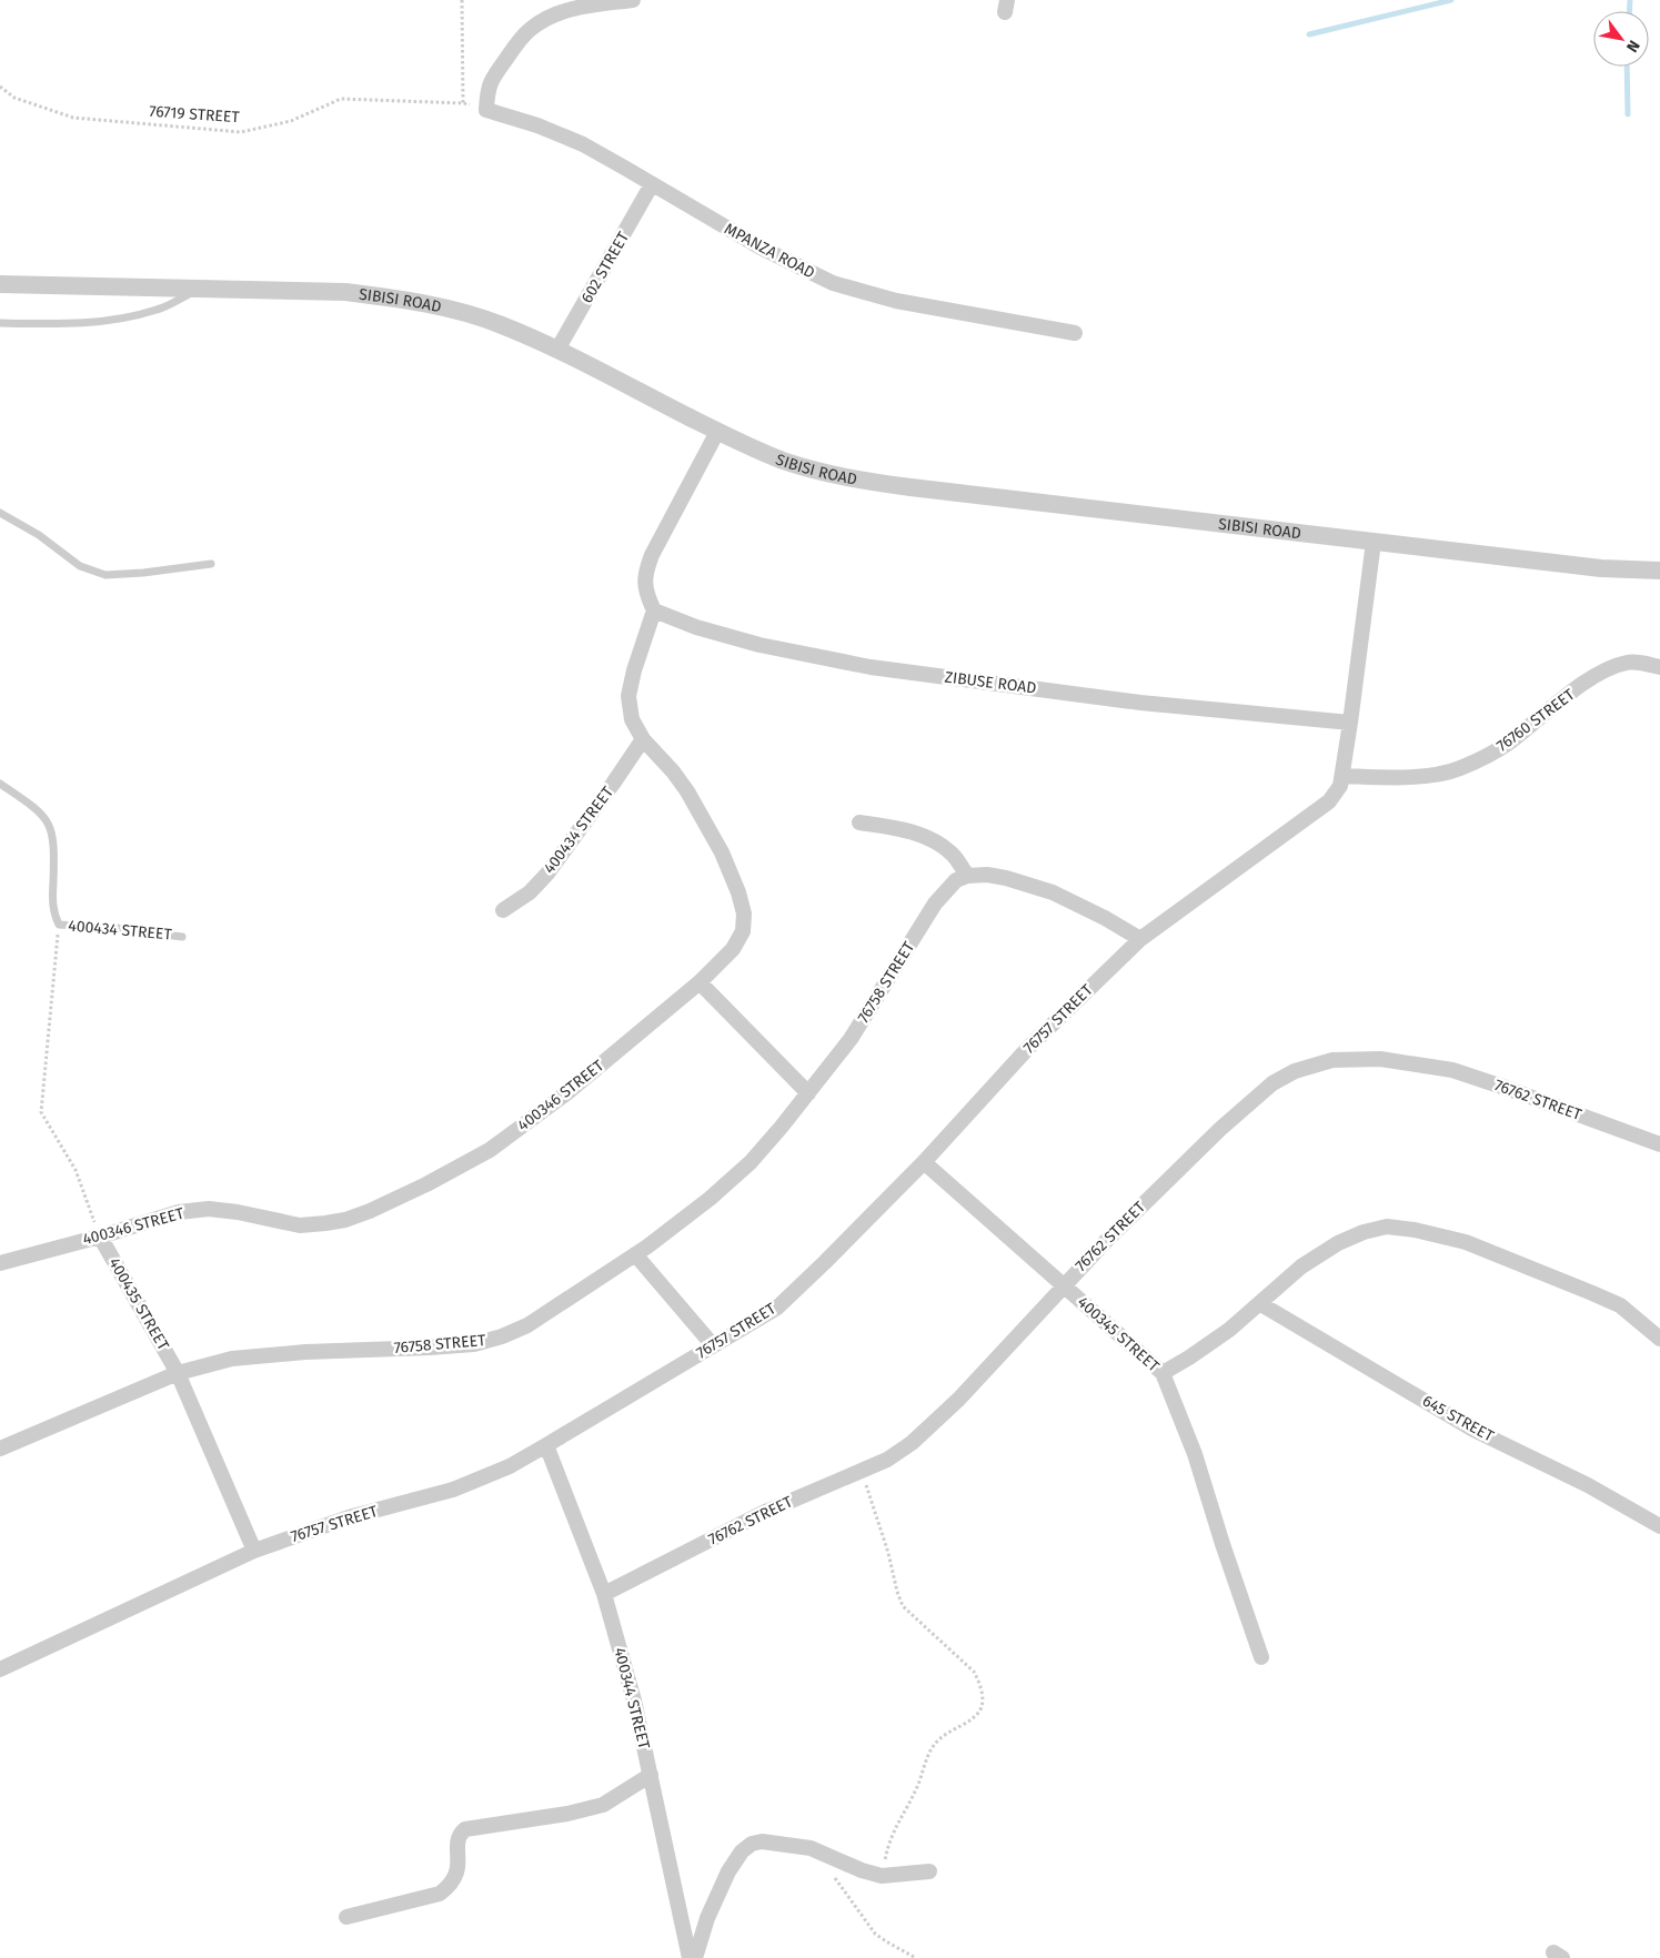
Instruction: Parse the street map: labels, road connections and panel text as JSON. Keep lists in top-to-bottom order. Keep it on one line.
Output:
{"streets":{"street":["MPANZA ROAD","602 STREET","SIBISI ROAD","ZIBUSE ROAD","76760 STREET","400434 STREET","76758 STREET","76757 STREET","400346 STREET","76762 STREET","400435 STREET","400345 STREET","645 STREET","400344 STREET"],"path":["76719 STREET"]},"crossings":[["76719 STREET","MPANZA ROAD"],["MPANZA ROAD","602 STREET"],["602 STREET","SIBISI ROAD"],["ZIBUSE ROAD","76757 STREET"],["ZIBUSE ROAD","400346 STREET"],["76760 STREET","76757 STREET"],["400434 STREET","400346 STREET"],["76758 STREET","400435 STREET"],["76757 STREET","400435 STREET"],["76757 STREET","400345 STREET"],["76757 STREET","400344 STREET"],["400346 STREET","400435 STREET"],["76762 STREET","400345 STREET"],["76762 STREET","400344 STREET"]],"north":"bottom right"}
